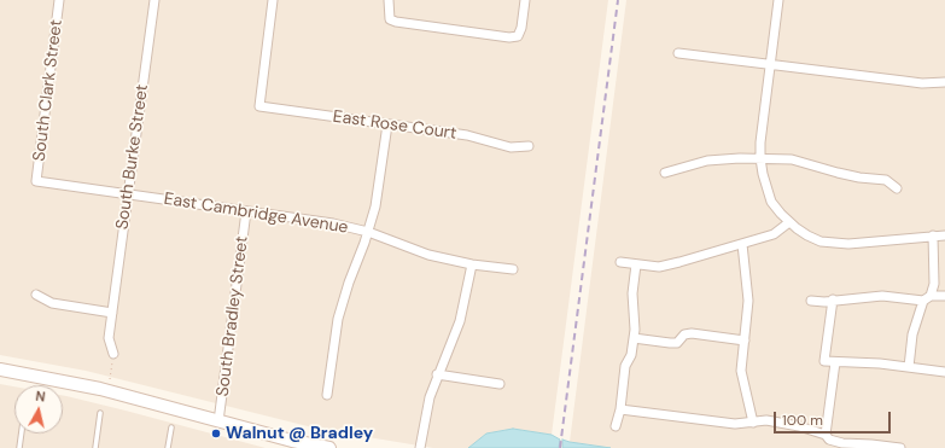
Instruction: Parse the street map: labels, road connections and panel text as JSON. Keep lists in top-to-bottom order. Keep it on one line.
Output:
{"streets":{"street":["South Clark Street","East Rose Court","South Burke Street","East Cambridge Avenue","South Bradley Street"]},"crossings":[["South Clark Street","East Cambridge Avenue"],["South Burke Street","East Cambridge Avenue"],["East Cambridge Avenue","South Bradley Street"]],"places":["Walnut @ Bradley"],"scale_bar":"100 m","north":"top"}
